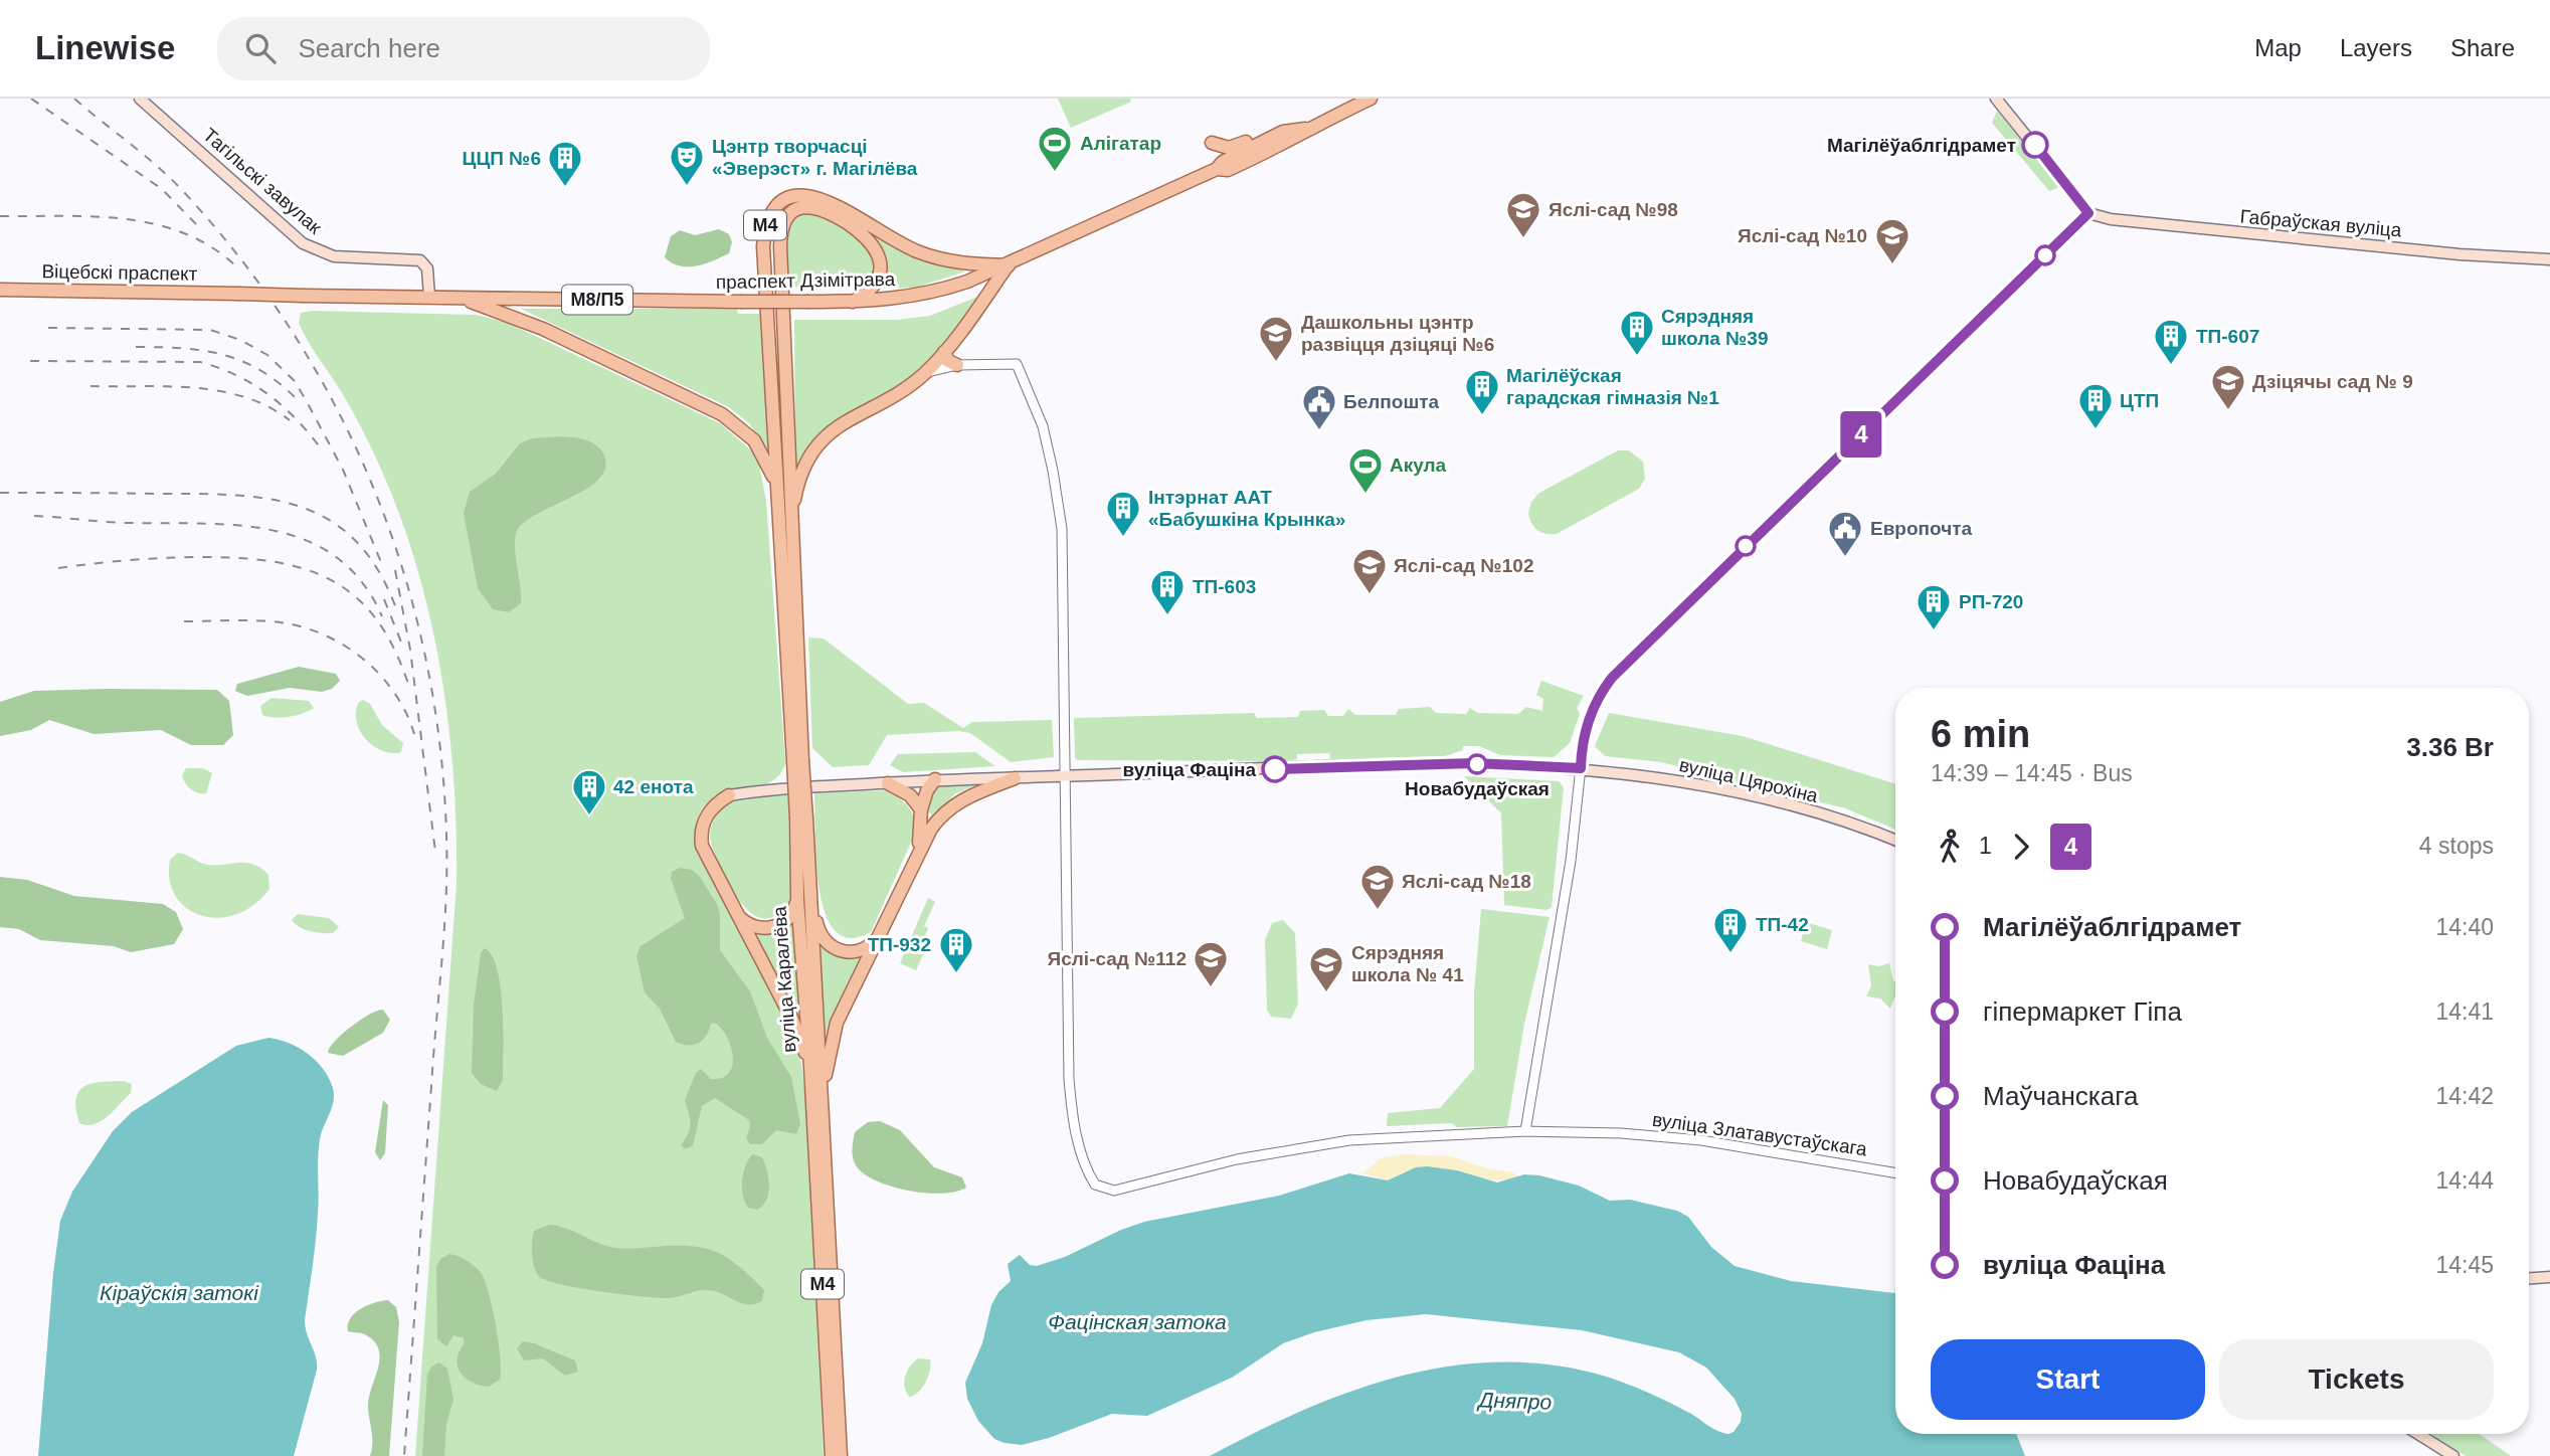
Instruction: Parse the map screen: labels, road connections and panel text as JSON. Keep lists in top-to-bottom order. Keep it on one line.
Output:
{"streets":{"main road":["Тагільскі завулак","Габраўская вуліца","М4","Віцебскі праспект","праспект Дзімітрава","М8/П5","вуліца Цярохіна","вуліца Каралёва"],"street":["вуліца Златавустаўскага"]},"crossings":[["Тагільскі завулак","праспект Дзімітрава"],["М4","праспект Дзімітрава"],["М4","вуліца Каралёва"],["Віцебскі праспект","праспект Дзімітрава"]],"water":["Кіраўскія затокі","Фацінская затока","Дняпро"],"places":{"other":["Магілёўаблгідрамет","Новабудаўская","вуліца Фаціна"],"sports":["Алігатар","Акула"],"theatre":["Цэнтр творчасці «Эверэст» г. Магілёва"],"building":["ЦЦП №6","Сярэдняя школа №39","ТП-607","Магілёўская гарадская гімназія №1","ЦТП","Інтэрнат ААТ «Бабушкіна Крынка»","ТП-603","РП-720","42 енота","ТП-42","ТП-932"],"school or university":["Яслі-сад №98","Яслі-сад №10","Дашкольны цэнтр развіцця дзіцяці №6","Дзіцячы сад № 9","Яслі-сад №102","Яслі-сад №18","Яслі-сад №112","Сярэдняя школа № 41"],"public building":["Белпошта","Европочта"]},"lines":["bus line 4"],"page":{"header":"Linewise","search":"Search here","nav":["Map","Layers","Share"],"on_map":"4","heading":["6 min","14:39 – 14:45 · Bus","3.36 Br"],"legs":["1","4","4 stops"],"list":[{"name":"Магілёўаблгідрамет","value":"14:40"},{"name":"гіпермаркет Гіпа","value":"14:41"},{"name":"Маўчанскага","value":"14:42"},{"name":"Новабудаўская","value":"14:44"},{"name":"вуліца Фаціна","value":"14:45"}],"buttons":["Start","Tickets"]}}
